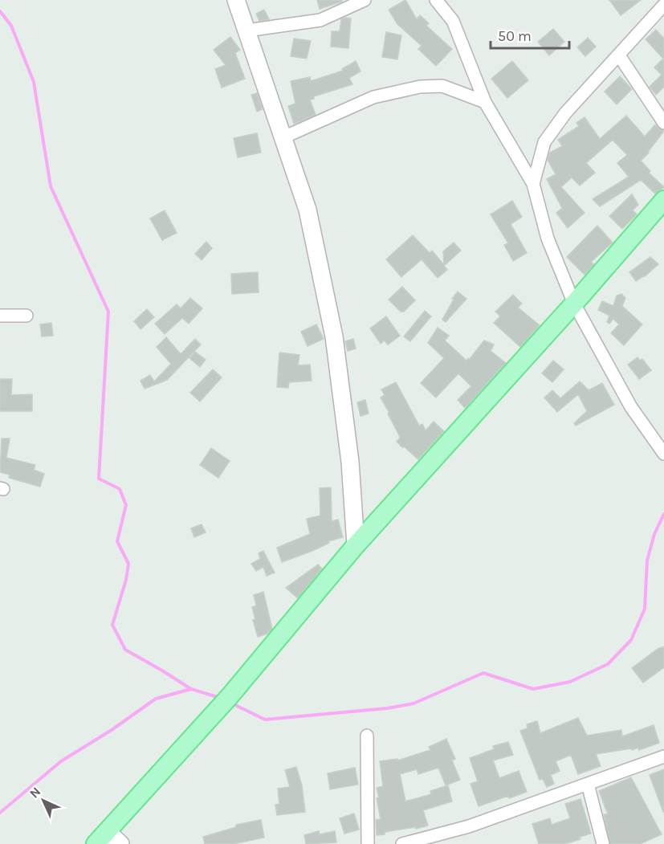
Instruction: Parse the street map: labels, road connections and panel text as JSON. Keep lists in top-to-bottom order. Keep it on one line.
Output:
{"scale_bar":"50 m","north":"top left"}
